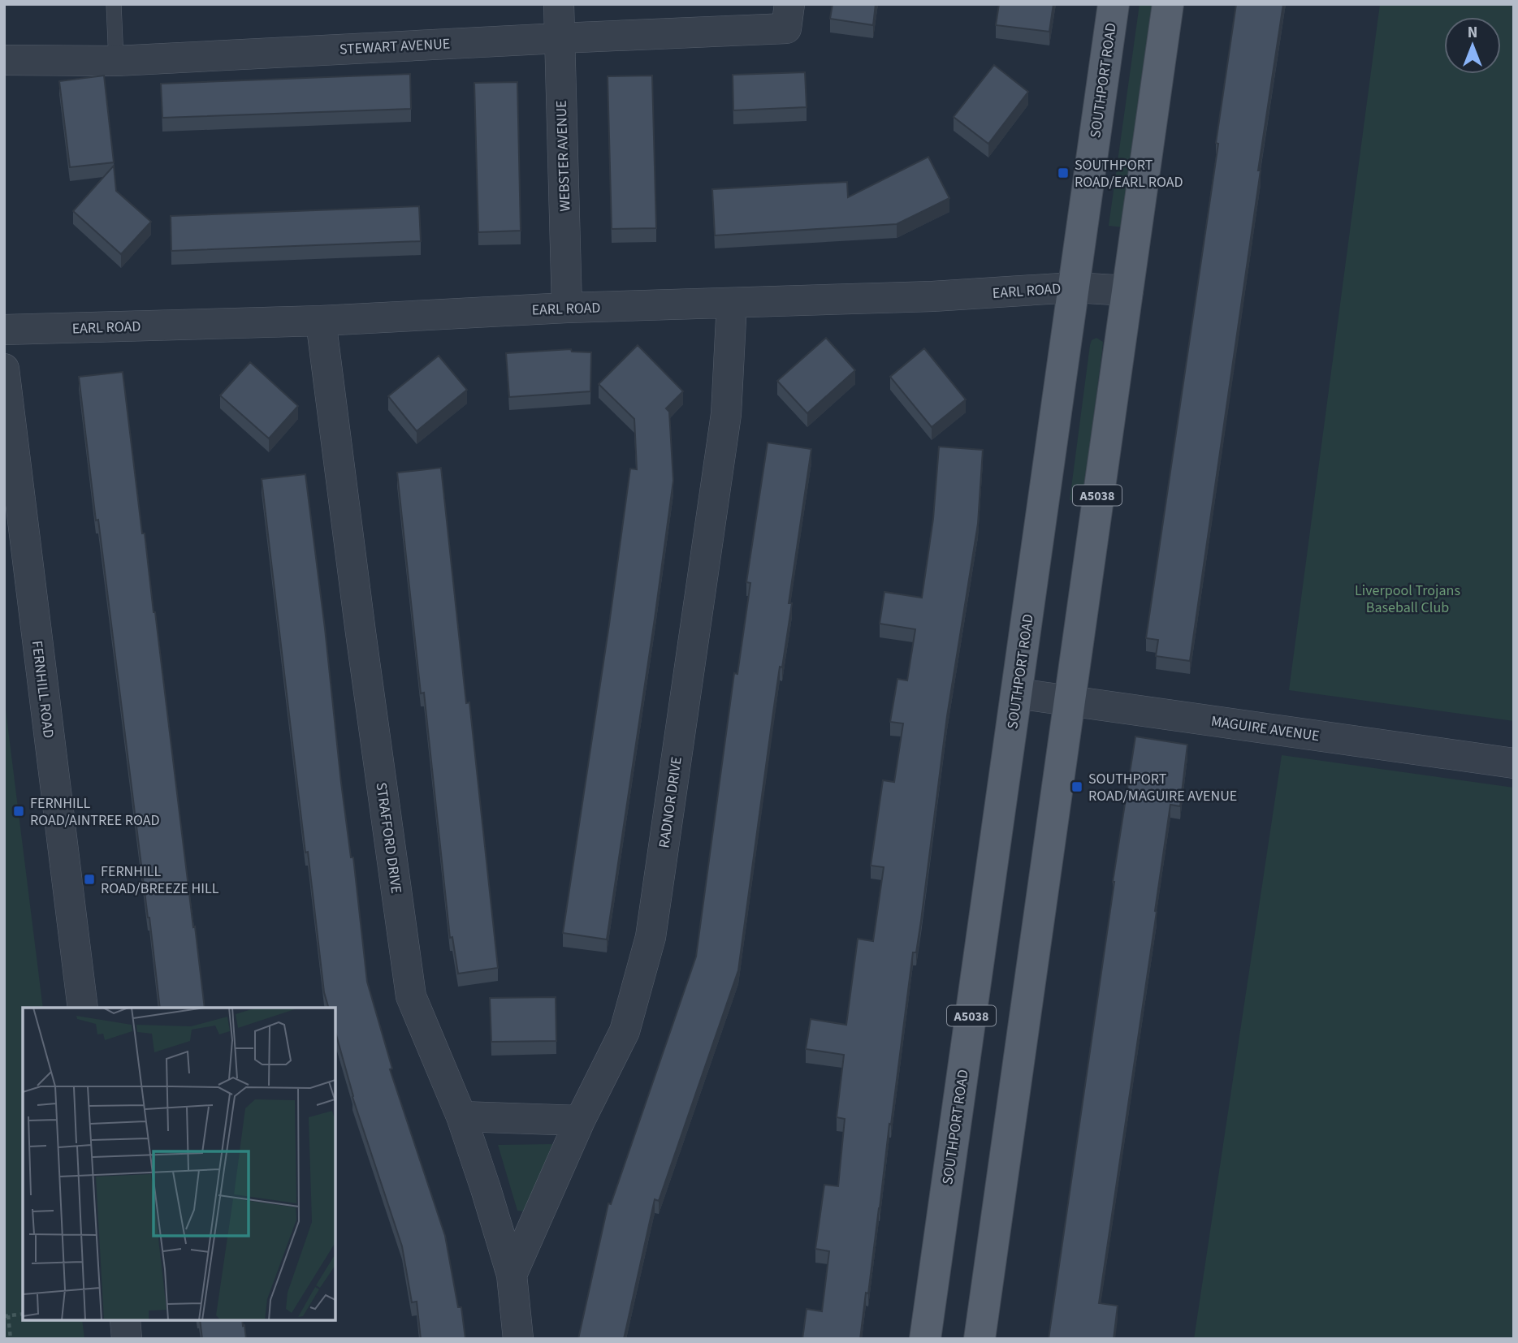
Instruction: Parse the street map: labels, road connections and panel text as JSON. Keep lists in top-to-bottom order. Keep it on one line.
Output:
{"streets":{"main road":["SOUTHPORT ROAD","A5038"],"street":["STEWART AVENUE","WEBSTER AVENUE","EARL ROAD","FERNHILL ROAD","MAGUIRE AVENUE","RADNOR DRIVE","STRAFFORD DRIVE"]},"crossings":[["STEWART AVENUE","WEBSTER AVENUE"],["SOUTHPORT ROAD","EARL ROAD"],["SOUTHPORT ROAD","MAGUIRE AVENUE"],["WEBSTER AVENUE","EARL ROAD"],["EARL ROAD","A5038"],["EARL ROAD","RADNOR DRIVE"],["EARL ROAD","STRAFFORD DRIVE"],["A5038","MAGUIRE AVENUE"],["RADNOR DRIVE","STRAFFORD DRIVE"]],"parks":["Liverpool Trojans Baseball Club"],"places":{"transit":["SOUTHPORT ROAD/EARL ROAD","SOUTHPORT ROAD/MAGUIRE AVENUE","FERNHILL ROAD/AINTREE ROAD","FERNHILL ROAD/BREEZE HILL"]},"north":"top"}
